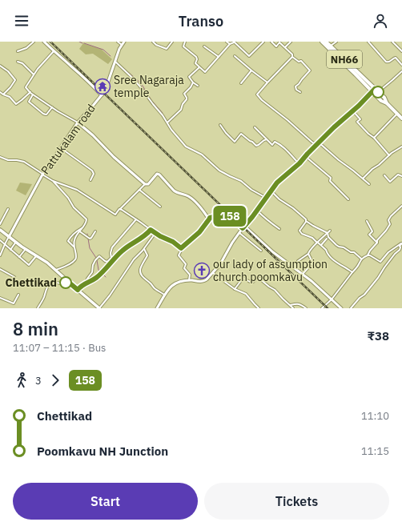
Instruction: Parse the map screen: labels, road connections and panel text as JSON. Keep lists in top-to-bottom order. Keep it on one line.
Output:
{"streets":{"highway":["NH66"],"street":["Pattukalam road"]},"places":{"temple":["Sree Nagaraja temple"],"church":["our lady of assumption church poomkavu"],"other":["Chettikad"]},"lines":["bus line 158"],"page":{"header":"Transo","on_map":"158","heading":["8 min","11:07 – 11:15 · Bus","₹38"],"legs":["3","158"],"list":[{"name":"Chettikad","value":"11:10"},{"name":"Poomkavu NH Junction","value":"11:15"}],"buttons":["Start","Tickets"]}}
